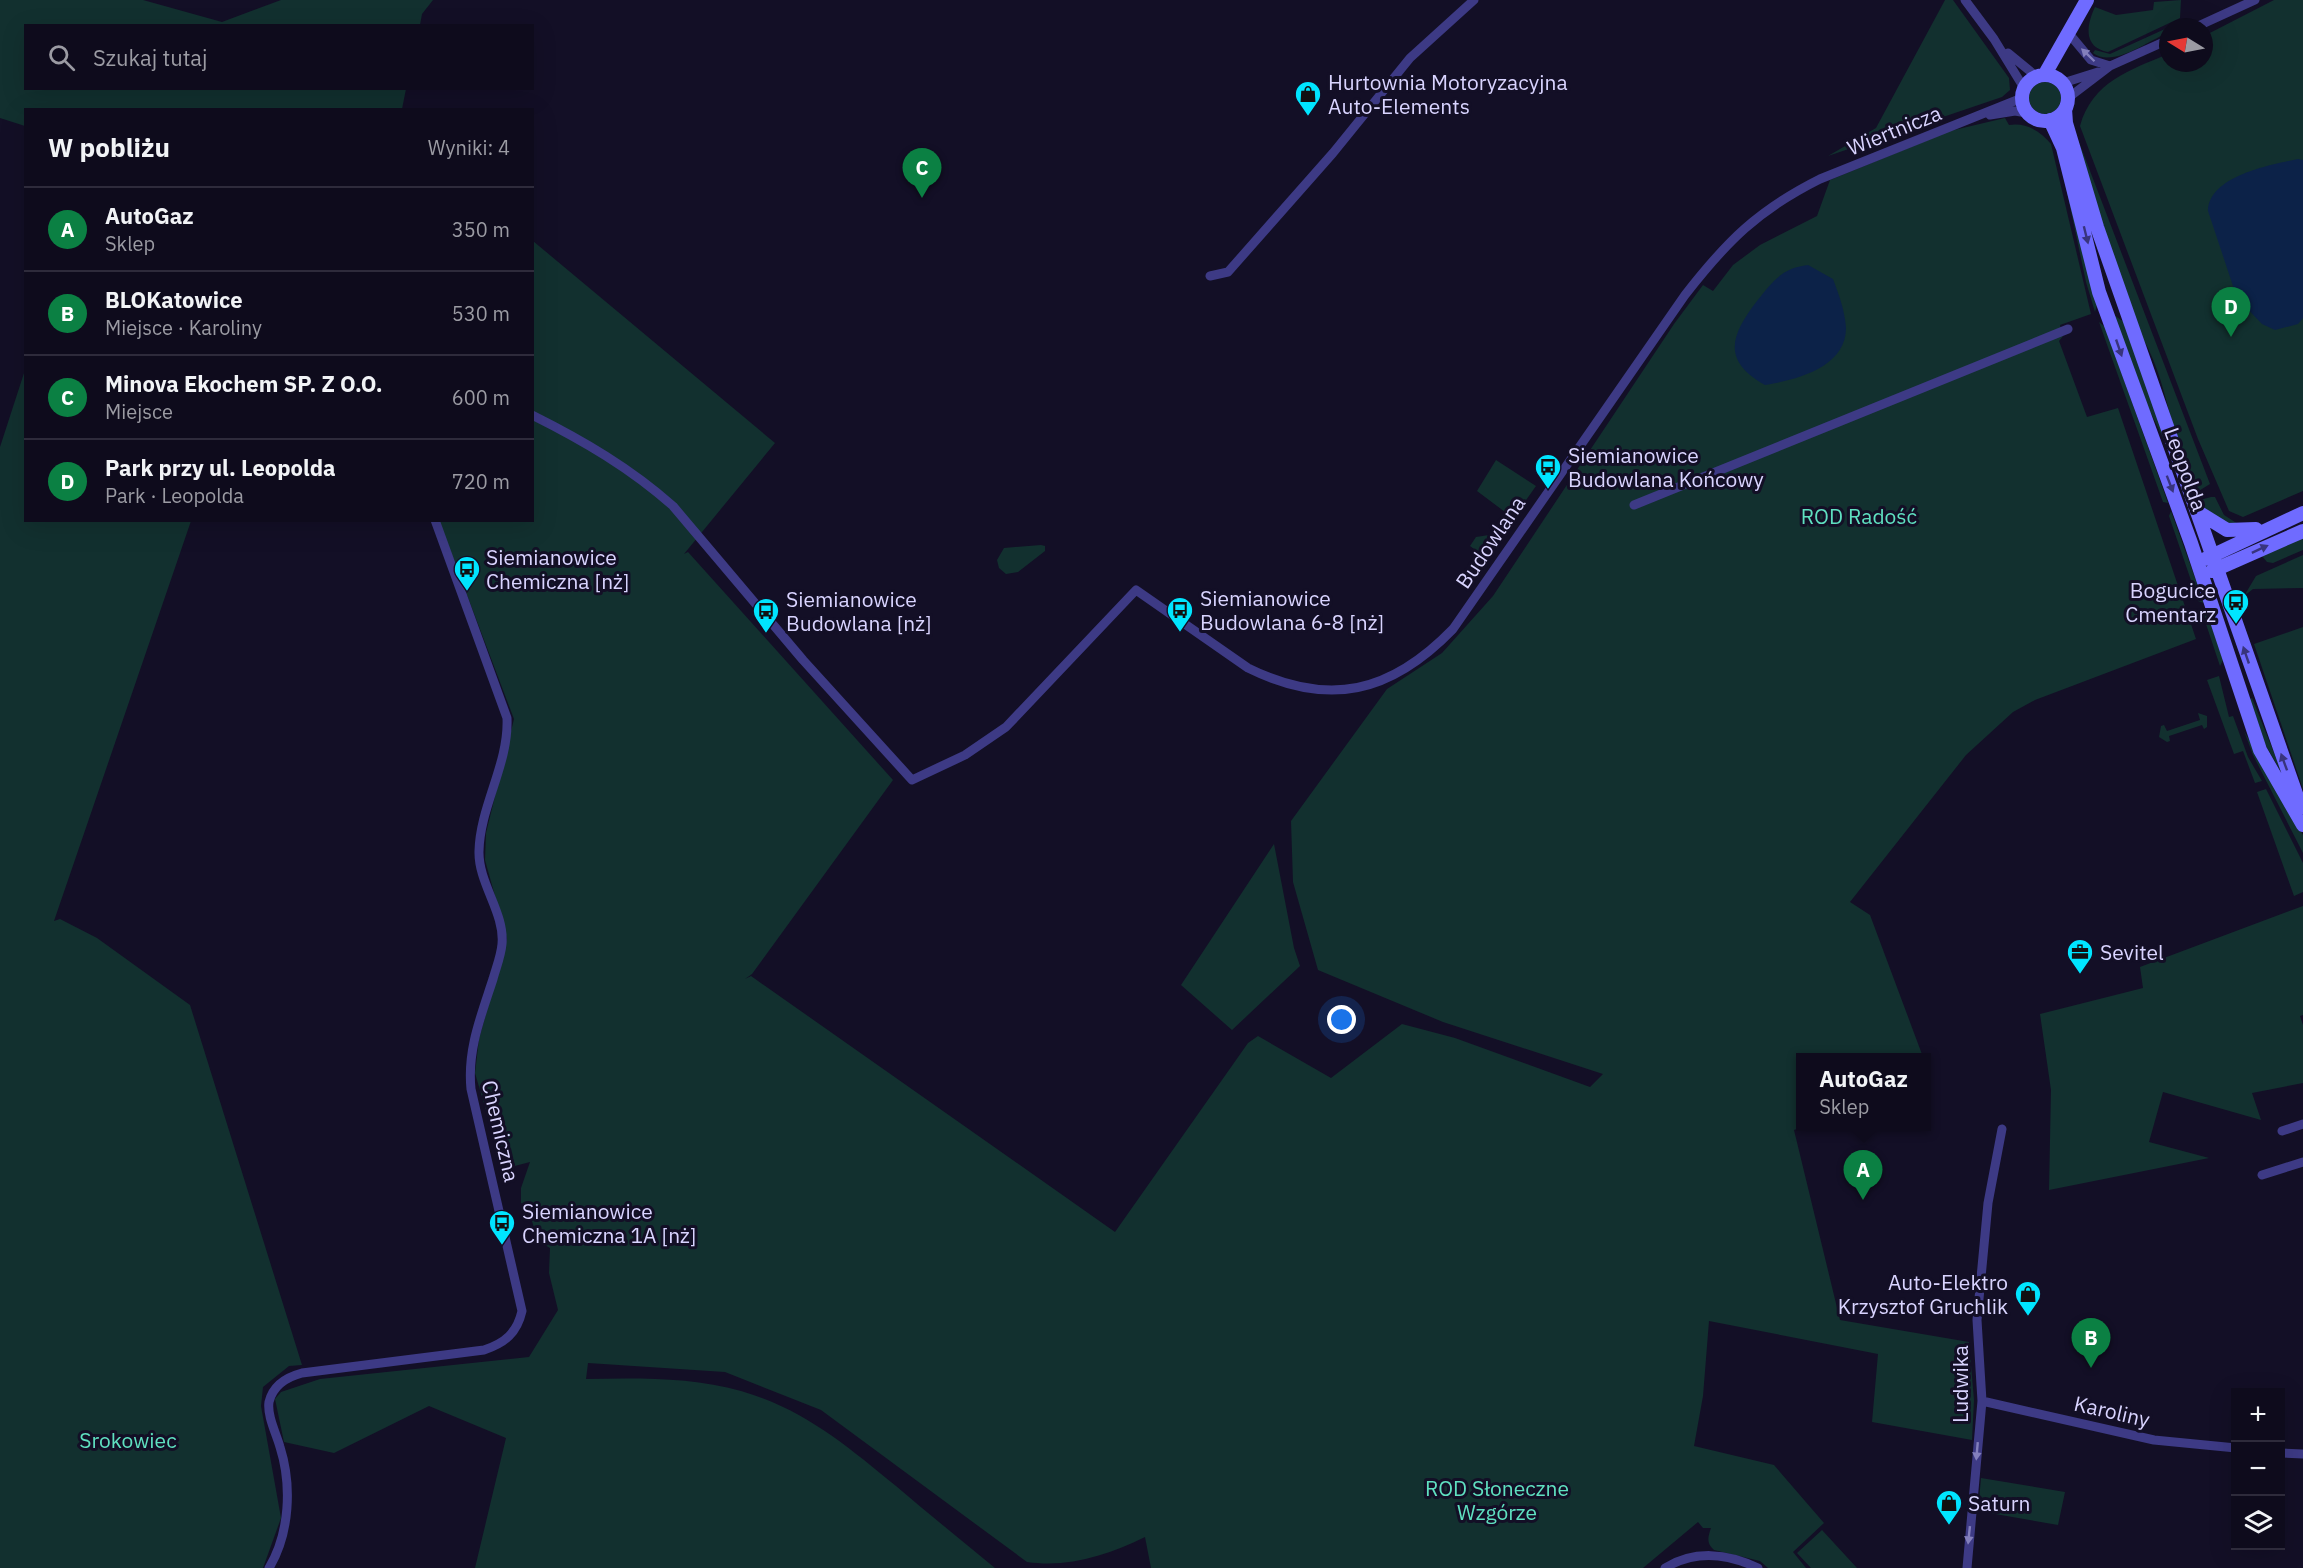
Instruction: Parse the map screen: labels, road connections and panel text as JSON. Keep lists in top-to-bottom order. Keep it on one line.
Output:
{"streets":{"street":["Wiertnicza","Leopolda","Budowlana","Chemiczna","Ludwika","Karoliny"]},"crossings":[["Wiertnicza","Leopolda"],["Wiertnicza","Budowlana"],["Ludwika","Karoliny"]],"one_way":["Ludwika"],"parks":["ROD Radość","Srokowiec","ROD Słoneczne Wzgórze"],"places":{"shop":["Hurtownia Motoryzacyjna Auto-Elements","Auto-Elektro Krzysztof Gruchlik","Saturn"],"bus stop":["Siemianowice Budowlana Końcowy","Siemianowice Chemiczna [nż]","Bogucice Cmentarz","Siemianowice Budowlana 6-8 [nż]","Siemianowice Budowlana [nż]","Siemianowice Chemiczna 1A [nż]"],"office":["Sevitel"]},"north":"left","page":{"search":"Szukaj tutaj","heading":["W pobliżu","Wyniki: 4"],"pins":["C","D","A","B"],"list":[{"mark":"A","name":"AutoGaz","note":"Sklep","value":"350 m"},{"mark":"B","name":"BLOKatowice","note":"Miejsce · Karoliny","value":"530 m"},{"mark":"C","name":"Minova Ekochem SP. Z O.O.","note":"Miejsce","value":"600 m"},{"mark":"D","name":"Park przy ul. Leopolda","note":"Park · Leopolda","value":"720 m"}],"popup":["AutoGaz","Sklep"],"map_buttons":["+","−"]}}
